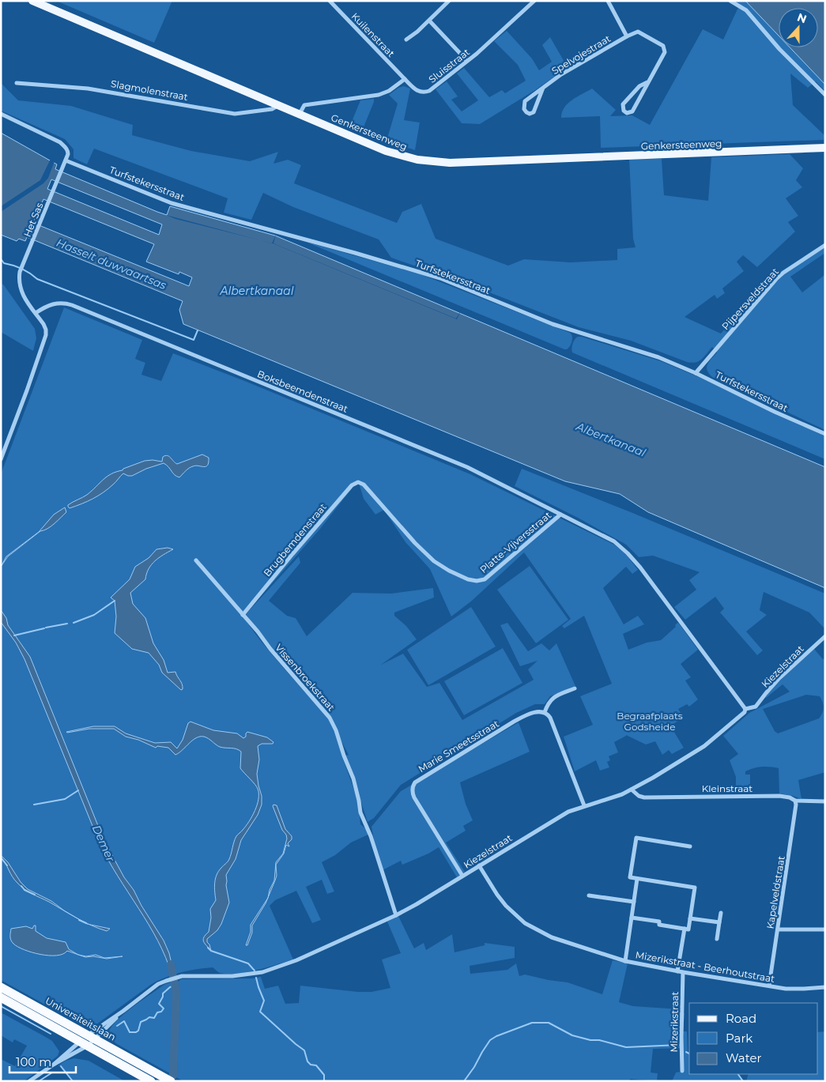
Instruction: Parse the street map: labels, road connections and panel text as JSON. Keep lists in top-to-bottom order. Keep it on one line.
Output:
{"streets":{"highway":["Universiteitslaan"],"main road":["Genkersteenweg"],"street":["Kuilenstraat","Spelvojestraat","Sluisstraat","Slagmolenstraat","Turfstekersstraat","Het Sas","Pijpersveldstraat","Boksbeemdenstraat","Brugbemdenstraat","Platte-Vijversstraat","Kiezelstraat","Vissenbroekstraat","Marie Smeetsstraat","Kleinstraat","Kapelveldstraat","Mizerikstraat - Beerhoutstraat","Mizerikstraat"]},"crossings":[["Kuilenstraat","Sluisstraat"],["Slagmolenstraat","Genkersteenweg"],["Turfstekersstraat","Het Sas"],["Turfstekersstraat","Pijpersveldstraat"],["Het Sas","Boksbeemdenstraat"],["Boksbeemdenstraat","Platte-Vijversstraat"],["Brugbemdenstraat","Platte-Vijversstraat"],["Brugbemdenstraat","Vissenbroekstraat"],["Platte-Vijversstraat","Kiezelstraat"],["Kiezelstraat","Vissenbroekstraat"],["Kiezelstraat","Marie Smeetsstraat"],["Kiezelstraat","Kleinstraat"],["Kiezelstraat","Mizerikstraat - Beerhoutstraat"],["Kiezelstraat","Universiteitslaan"],["Kleinstraat","Kapelveldstraat"],["Kapelveldstraat","Mizerikstraat - Beerhoutstraat"],["Mizerikstraat - Beerhoutstraat","Mizerikstraat"]],"water":["Hasselt duwvaartsas","Albertkanaal","Demer"],"parks":["Begraafplaats Godsheide"],"legend":["Road","Park","Water"],"scale_bar":"100 m","north":"top"}
